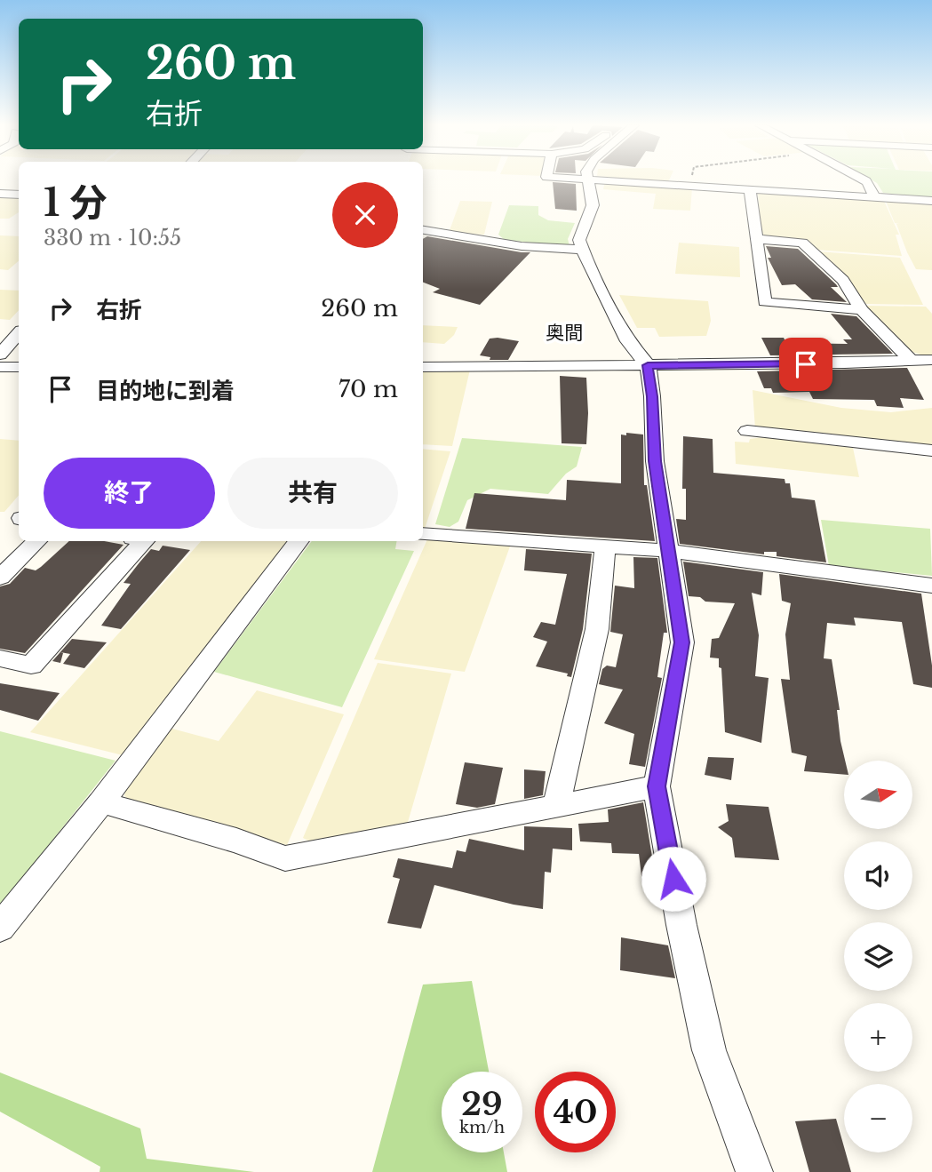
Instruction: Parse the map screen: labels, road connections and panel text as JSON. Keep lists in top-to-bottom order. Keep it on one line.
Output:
{"districts":["奥間"],"north":"right","page":{"turn":["260 m","右折"],"heading":["1 分","330 m · 10:55"],"list":[{"name":"右折","value":"260 m"},{"name":"目的地に到着","value":"70 m"}],"buttons":["終了","共有"],"map_buttons":["+","−"],"speed":"29 km/h","limit":"40"}}
